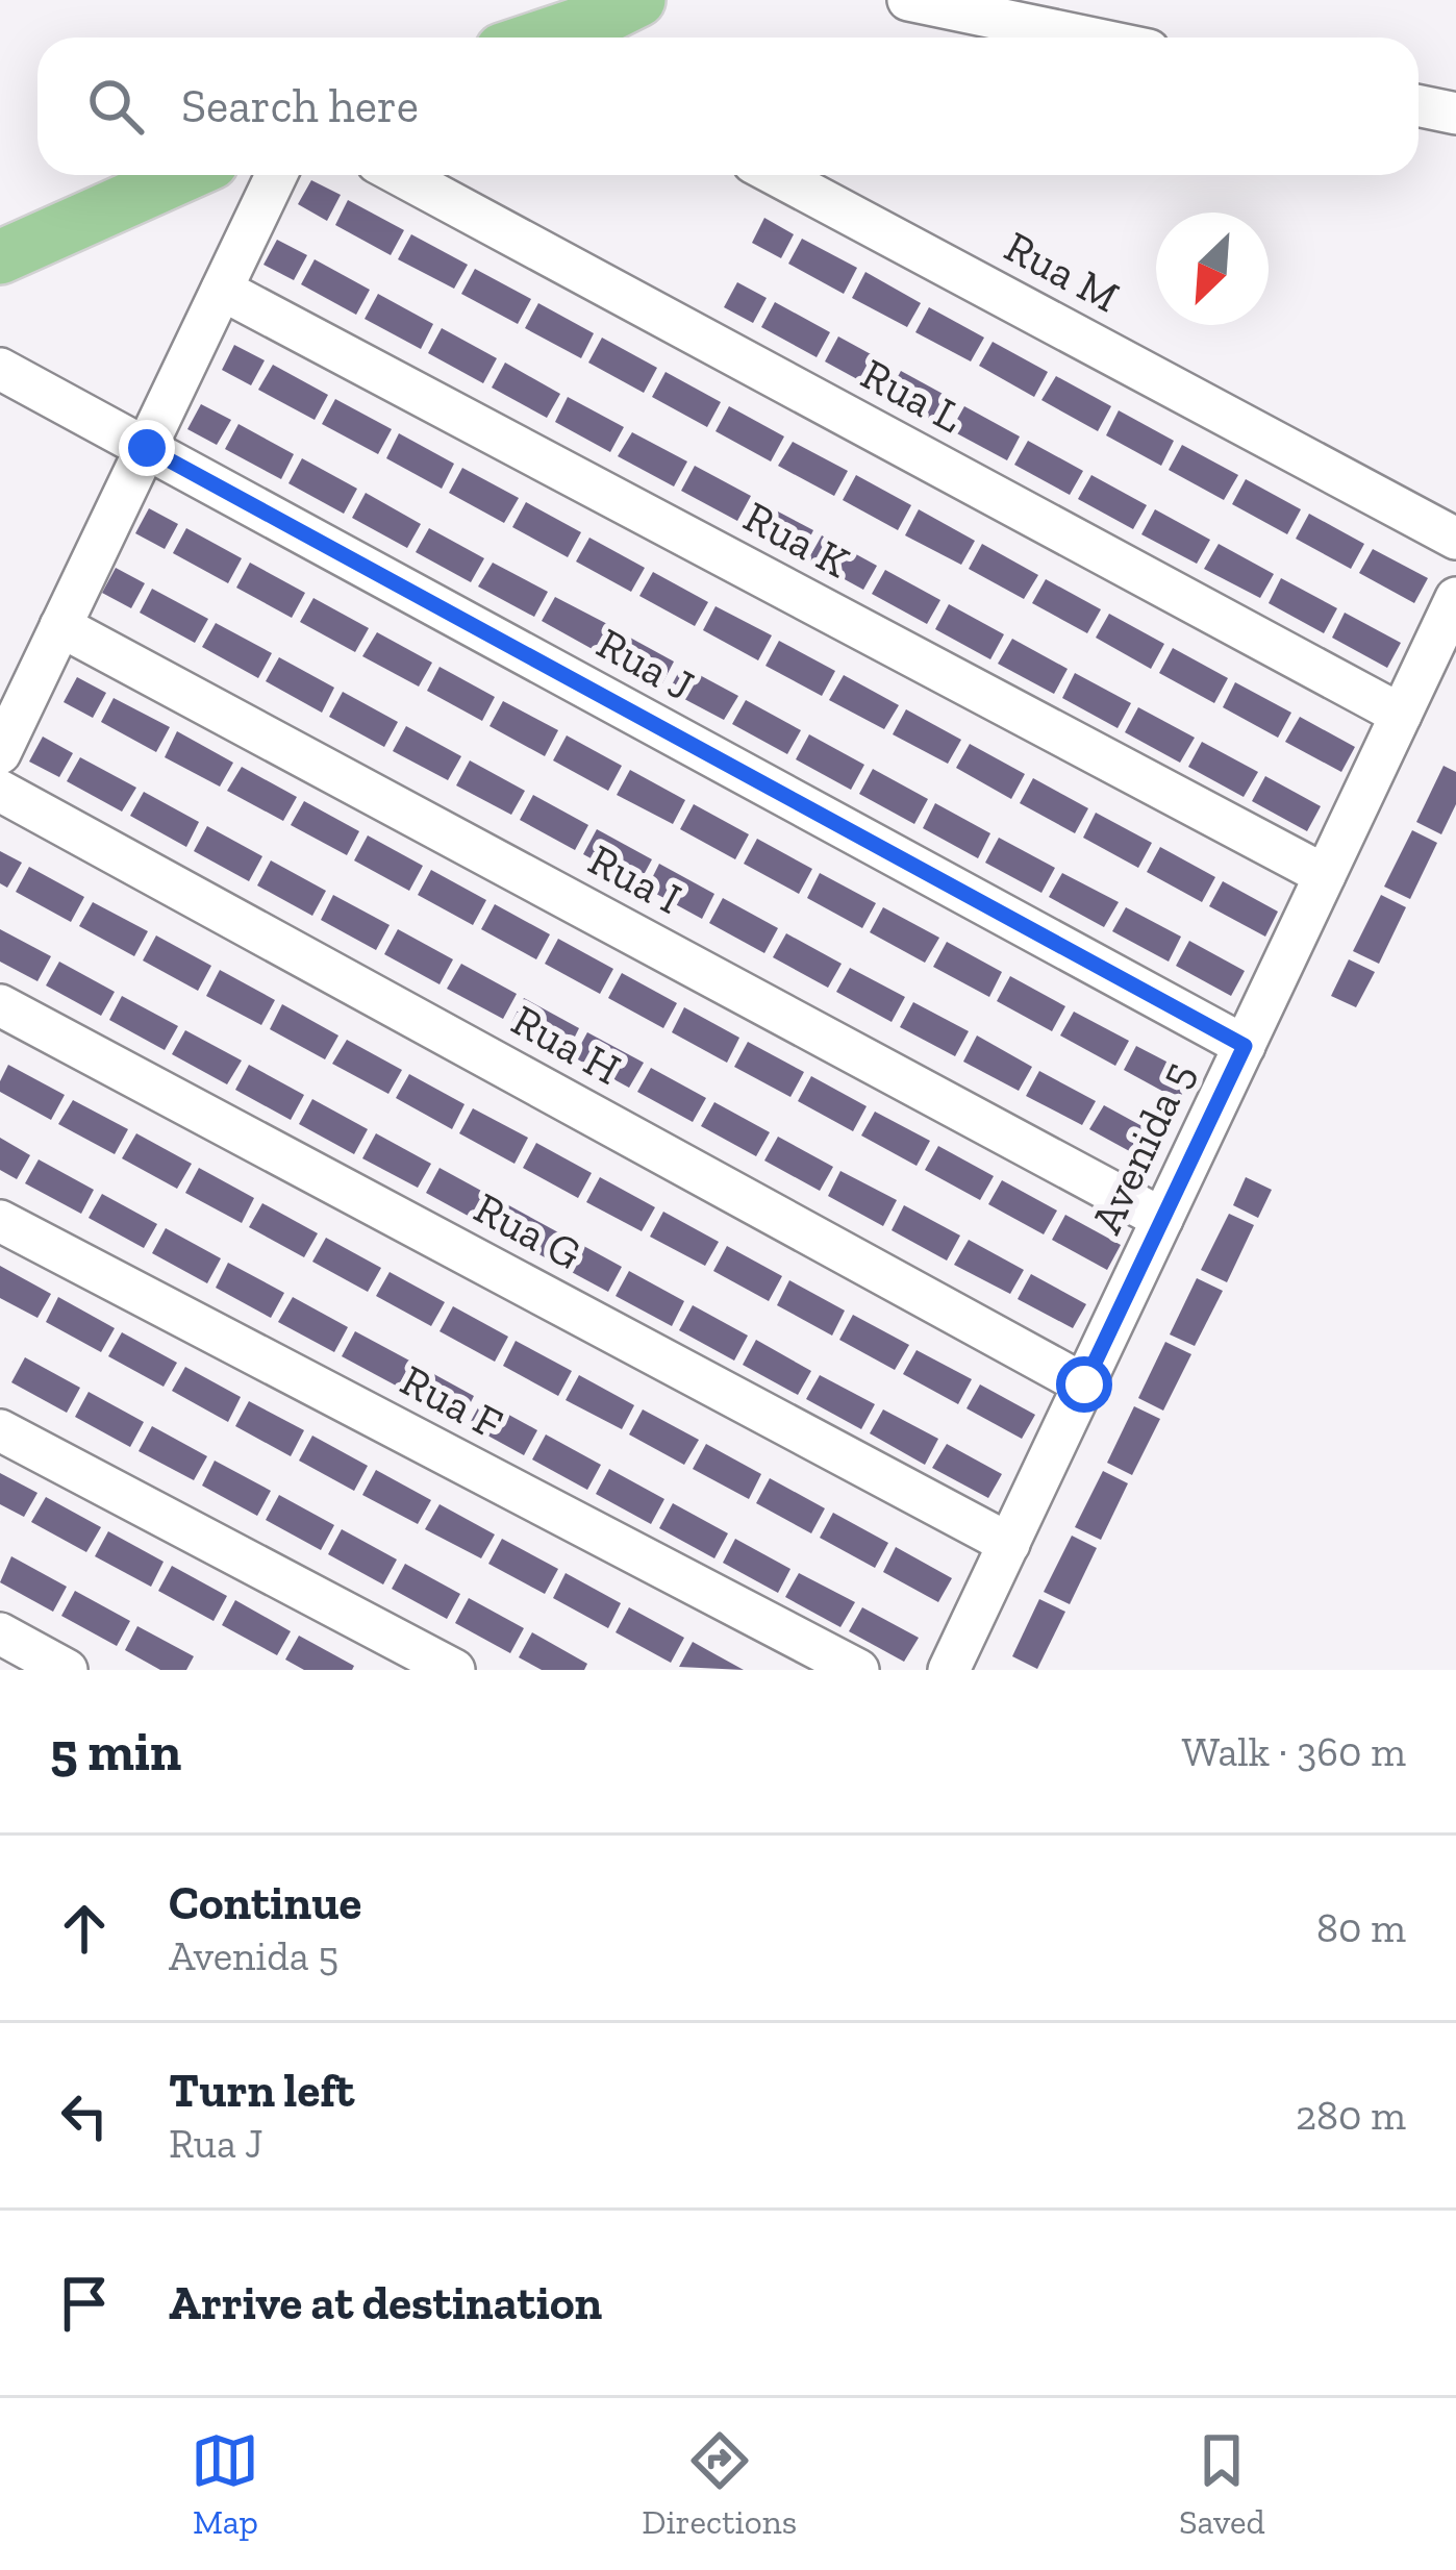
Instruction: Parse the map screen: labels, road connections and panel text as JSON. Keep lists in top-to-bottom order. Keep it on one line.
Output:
{"streets":{"street":["Rua M","Rua L","Rua K","Rua J","Rua I","Rua H","Avenida 5","Rua G","Rua F"]},"crossings":[["Rua L","Avenida 5"],["Rua K","Avenida 5"],["Rua J","Avenida 5"],["Rua I","Avenida 5"],["Rua H","Avenida 5"],["Avenida 5","Rua G"]],"north":"bottom left","page":{"search":"Search here","heading":["5 min","Walk · 360 m"],"list":[["Continue","Avenida 5","80 m"],["Turn left","Rua J","280 m"],"Arrive at destination"],"nav":["Map","Directions","Saved"]}}
